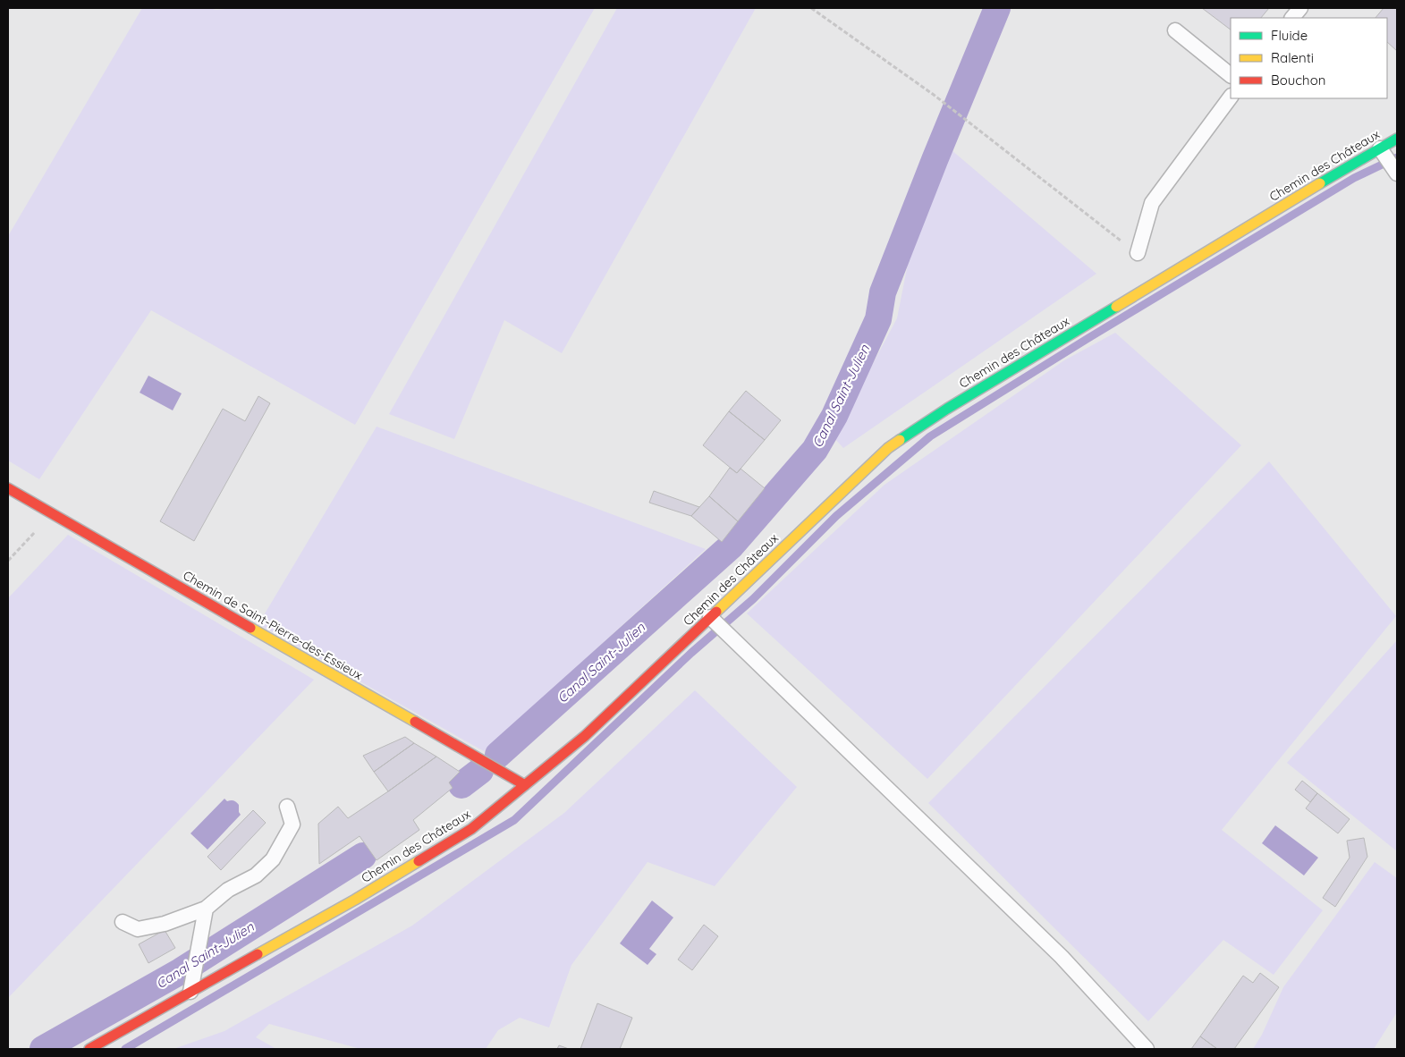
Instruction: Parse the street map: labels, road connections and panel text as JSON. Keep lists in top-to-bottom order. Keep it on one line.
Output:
{"streets":{"street":["Chemin des Châteaux","Chemin de Saint-Pierre-des-Essieux"]},"crossings":[["Chemin des Châteaux","Chemin de Saint-Pierre-des-Essieux"]],"water":["Canal Saint-Julien"],"legend":["Fluide","Ralenti","Bouchon"]}
